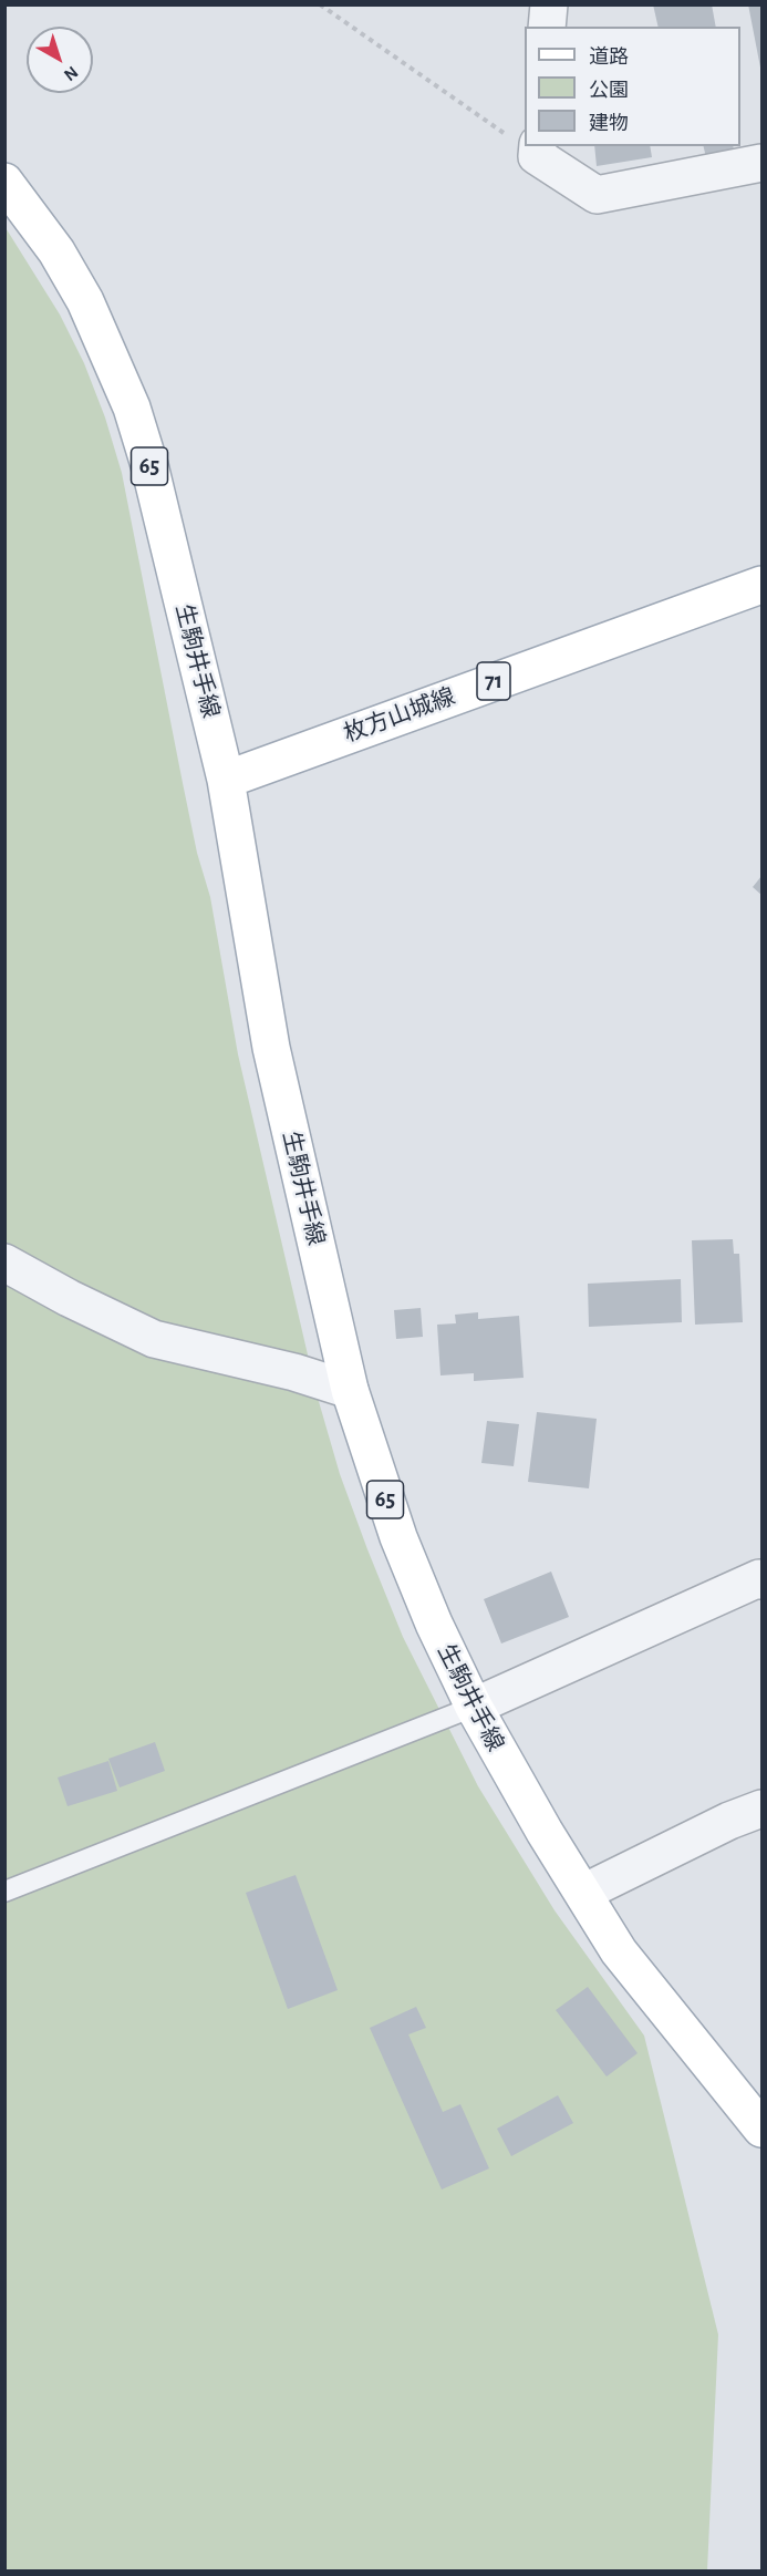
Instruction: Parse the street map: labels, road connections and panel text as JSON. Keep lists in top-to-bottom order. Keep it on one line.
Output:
{"streets":{"main road":["65","生駒井手線","71","枚方山城線"]},"crossings":[["生駒井手線","枚方山城線"]],"legend":["道路","公園","建物"],"north":"bottom right"}
